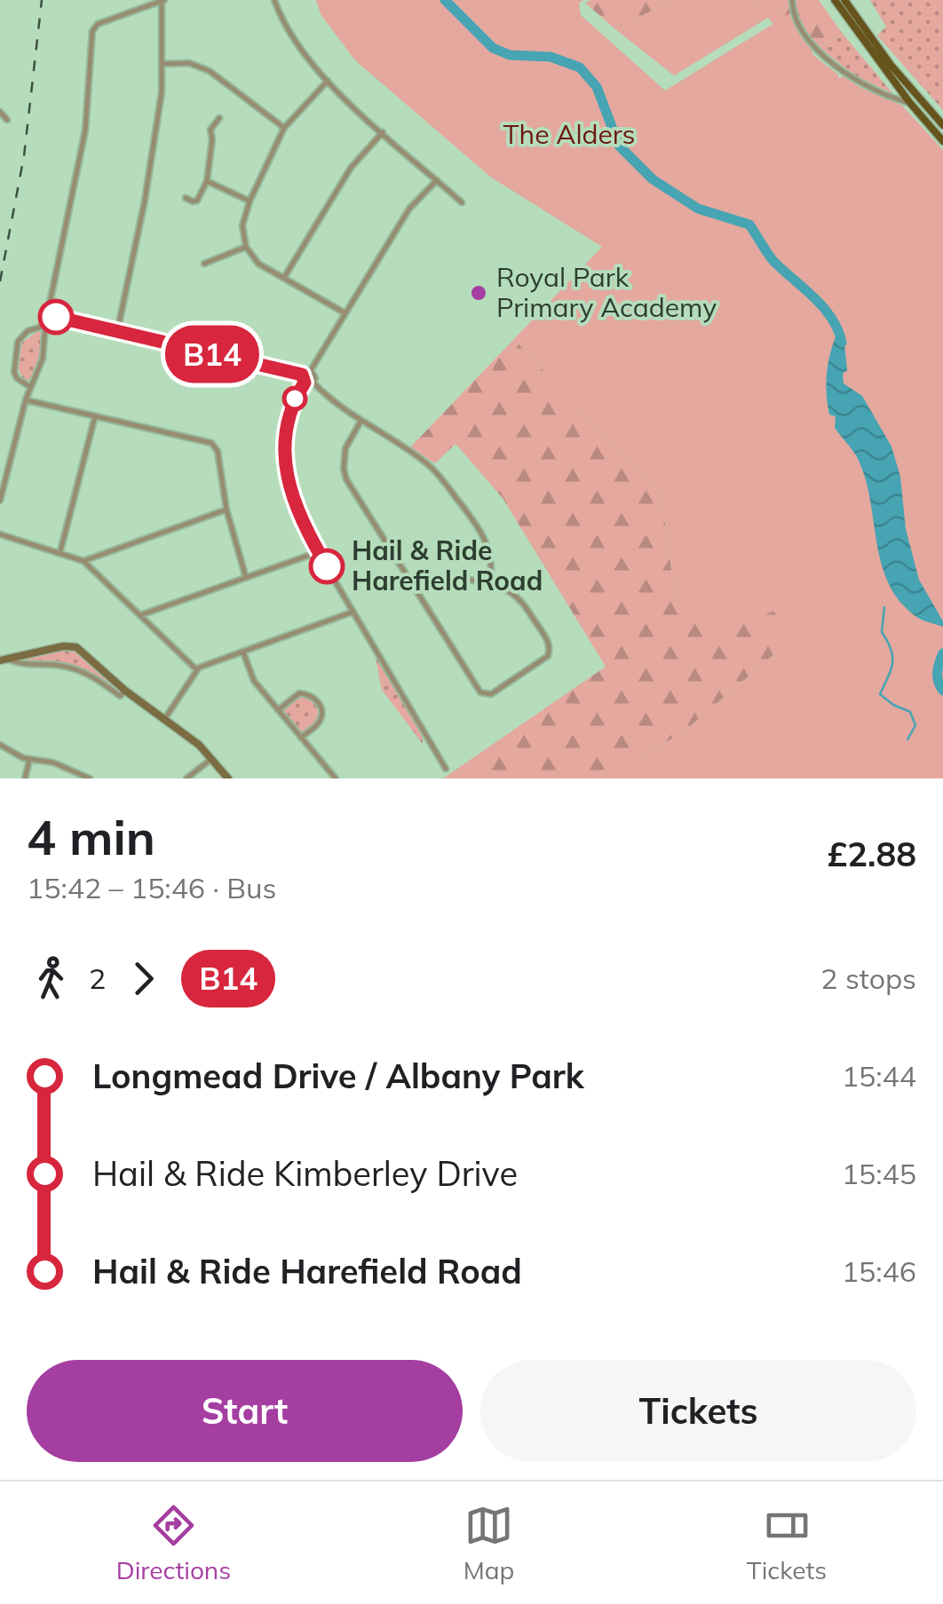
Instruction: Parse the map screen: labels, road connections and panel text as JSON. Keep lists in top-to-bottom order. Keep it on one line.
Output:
{"parks":["The Alders"],"places":["Royal Park Primary Academy","Hail & Ride Harefield Road"],"lines":["bus line B14"],"page":{"on_map":"B14","heading":["4 min","15:42 – 15:46 · Bus","£2.88"],"legs":["2","B14","2 stops"],"list":[{"name":"Longmead Drive / Albany Park","value":"15:44"},{"name":"Hail & Ride Kimberley Drive","value":"15:45"},{"name":"Hail & Ride Harefield Road","value":"15:46"}],"buttons":["Start","Tickets"],"tabs":["Directions","Map","Tickets"]}}
